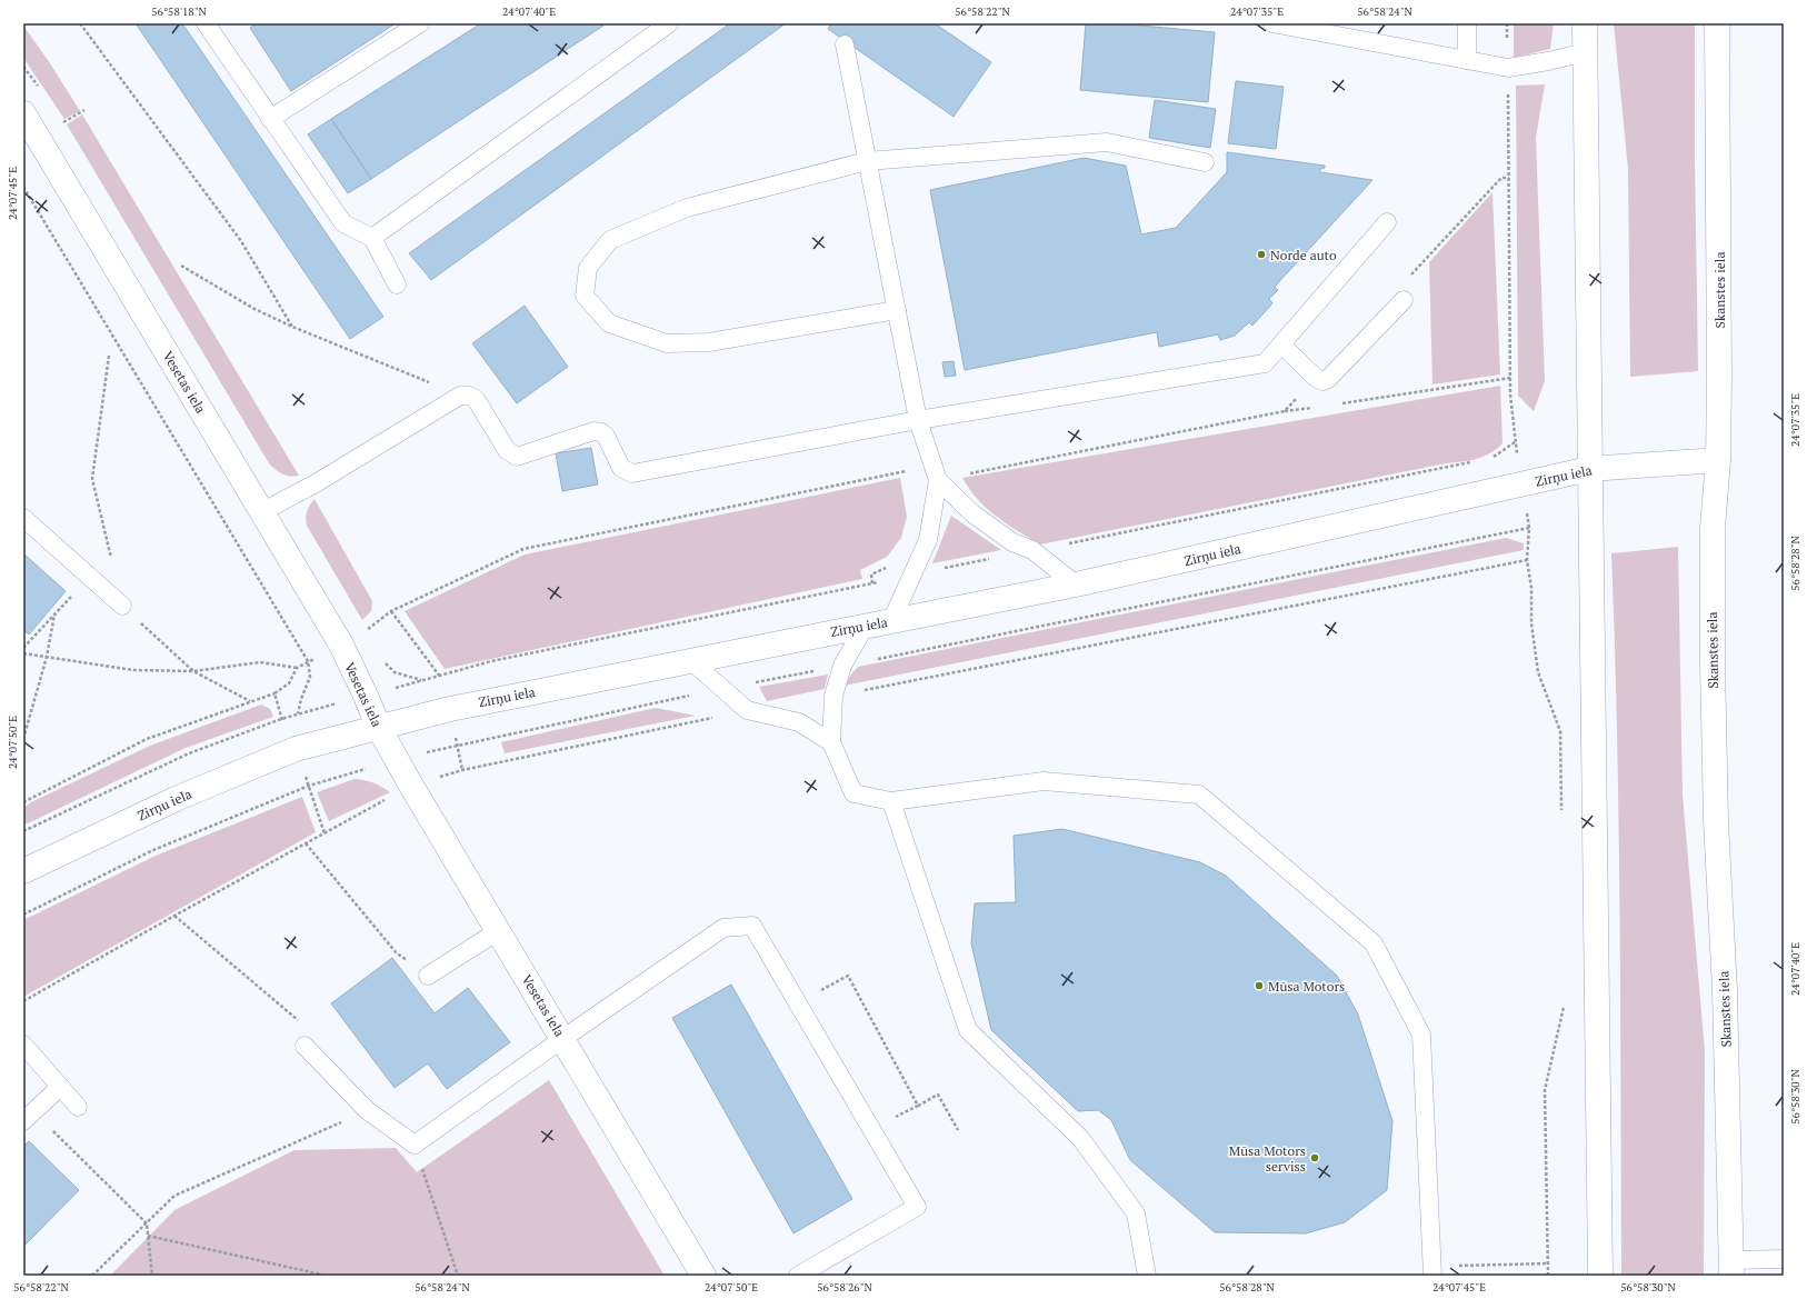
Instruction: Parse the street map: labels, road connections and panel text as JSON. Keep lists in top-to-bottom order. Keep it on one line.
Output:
{"streets":{"main road":["Skanstes iela","Vesetas iela","Zirņu iela"]},"crossings":[["Skanstes iela","Zirņu iela"],["Vesetas iela","Zirņu iela"]],"places":["Norde auto","Mūsa Motors","Mūsa Motors serviss"],"coordinates":["56°58'18\"N","24°07'40\"E","56°58'22\"N","24°07'35\"E","56°58'24\"N","24°07'45\"E","56°58'28\"N","24°07'50\"E","56°58'30\"N","56°58'26\"N"]}
